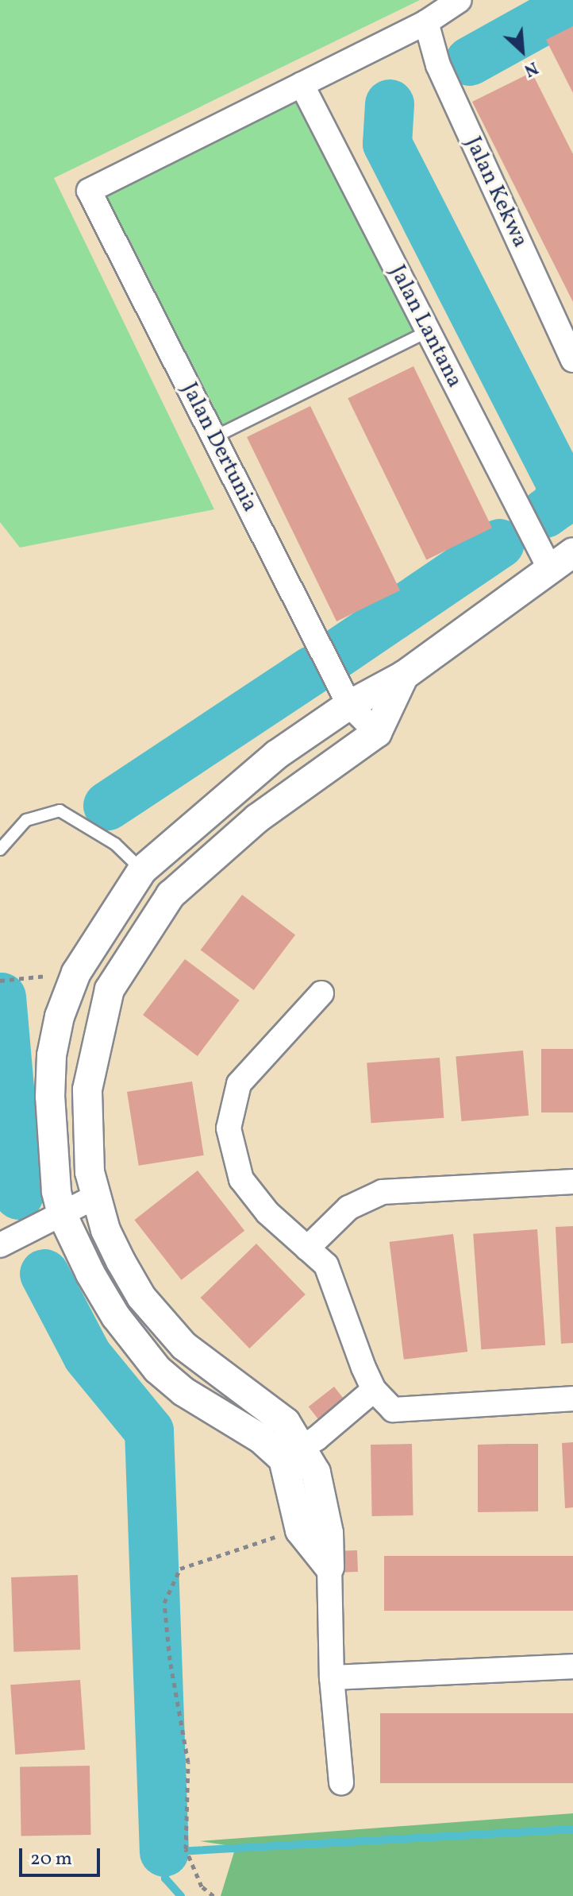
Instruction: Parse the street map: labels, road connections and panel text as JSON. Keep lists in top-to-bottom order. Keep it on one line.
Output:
{"streets":{"street":["Jalan Kekwa","Jalan Lantana","Jalan Dertunia"]},"crossings":[["Jalan Lantana","Jalan Dertunia"]],"scale_bar":"20 m","north":"bottom right"}
